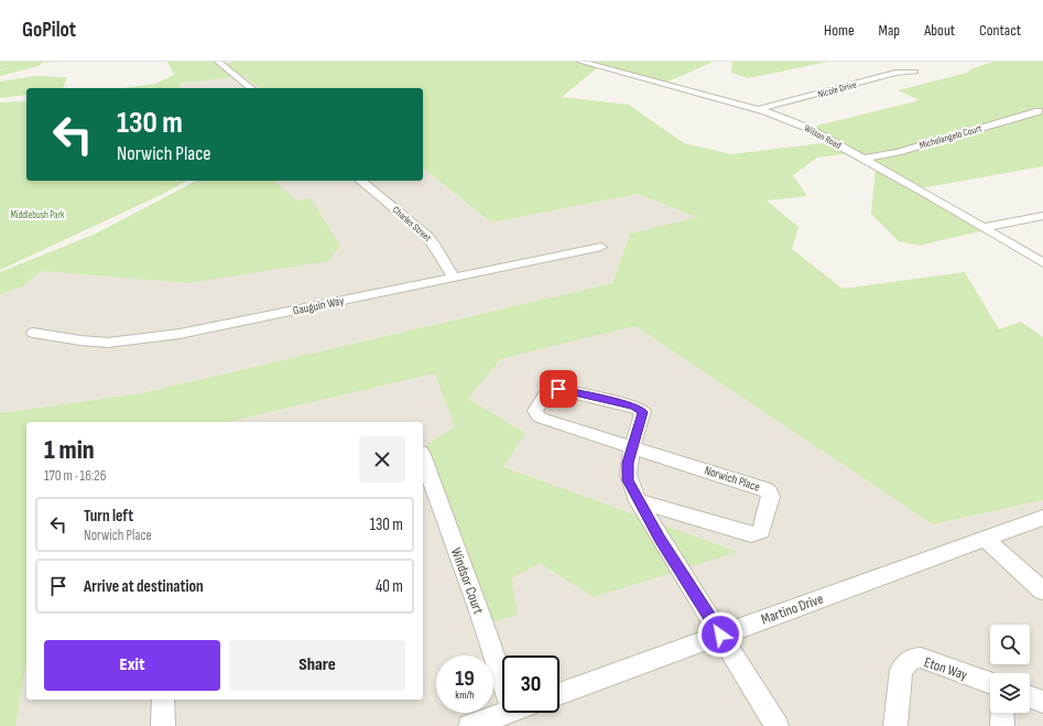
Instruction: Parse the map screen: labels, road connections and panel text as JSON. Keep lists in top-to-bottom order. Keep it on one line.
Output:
{"streets":{"street":["Nicole Drive","Wilson Road","Michelangelo Court","Charles Street","Gauguin Way","Norwich Place","Windsor Court","Martino Drive","Eton Way"]},"crossings":[["Nicole Drive","Wilson Road"],["Wilson Road","Michelangelo Court"],["Charles Street","Gauguin Way"],["Norwich Place","Martino Drive"]],"parks":["Middlebush Park"],"page":{"header":"GoPilot","nav":["Home","Map","About","Contact"],"turn":["130 m","Norwich Place"],"heading":["1 min","170 m · 16:26"],"list":[{"name":"Turn left","note":"Norwich Place","value":"130 m"},{"name":"Arrive at destination","value":"40 m"}],"buttons":["Exit","Share"],"speed":"19 km/h","limit":"30"}}
